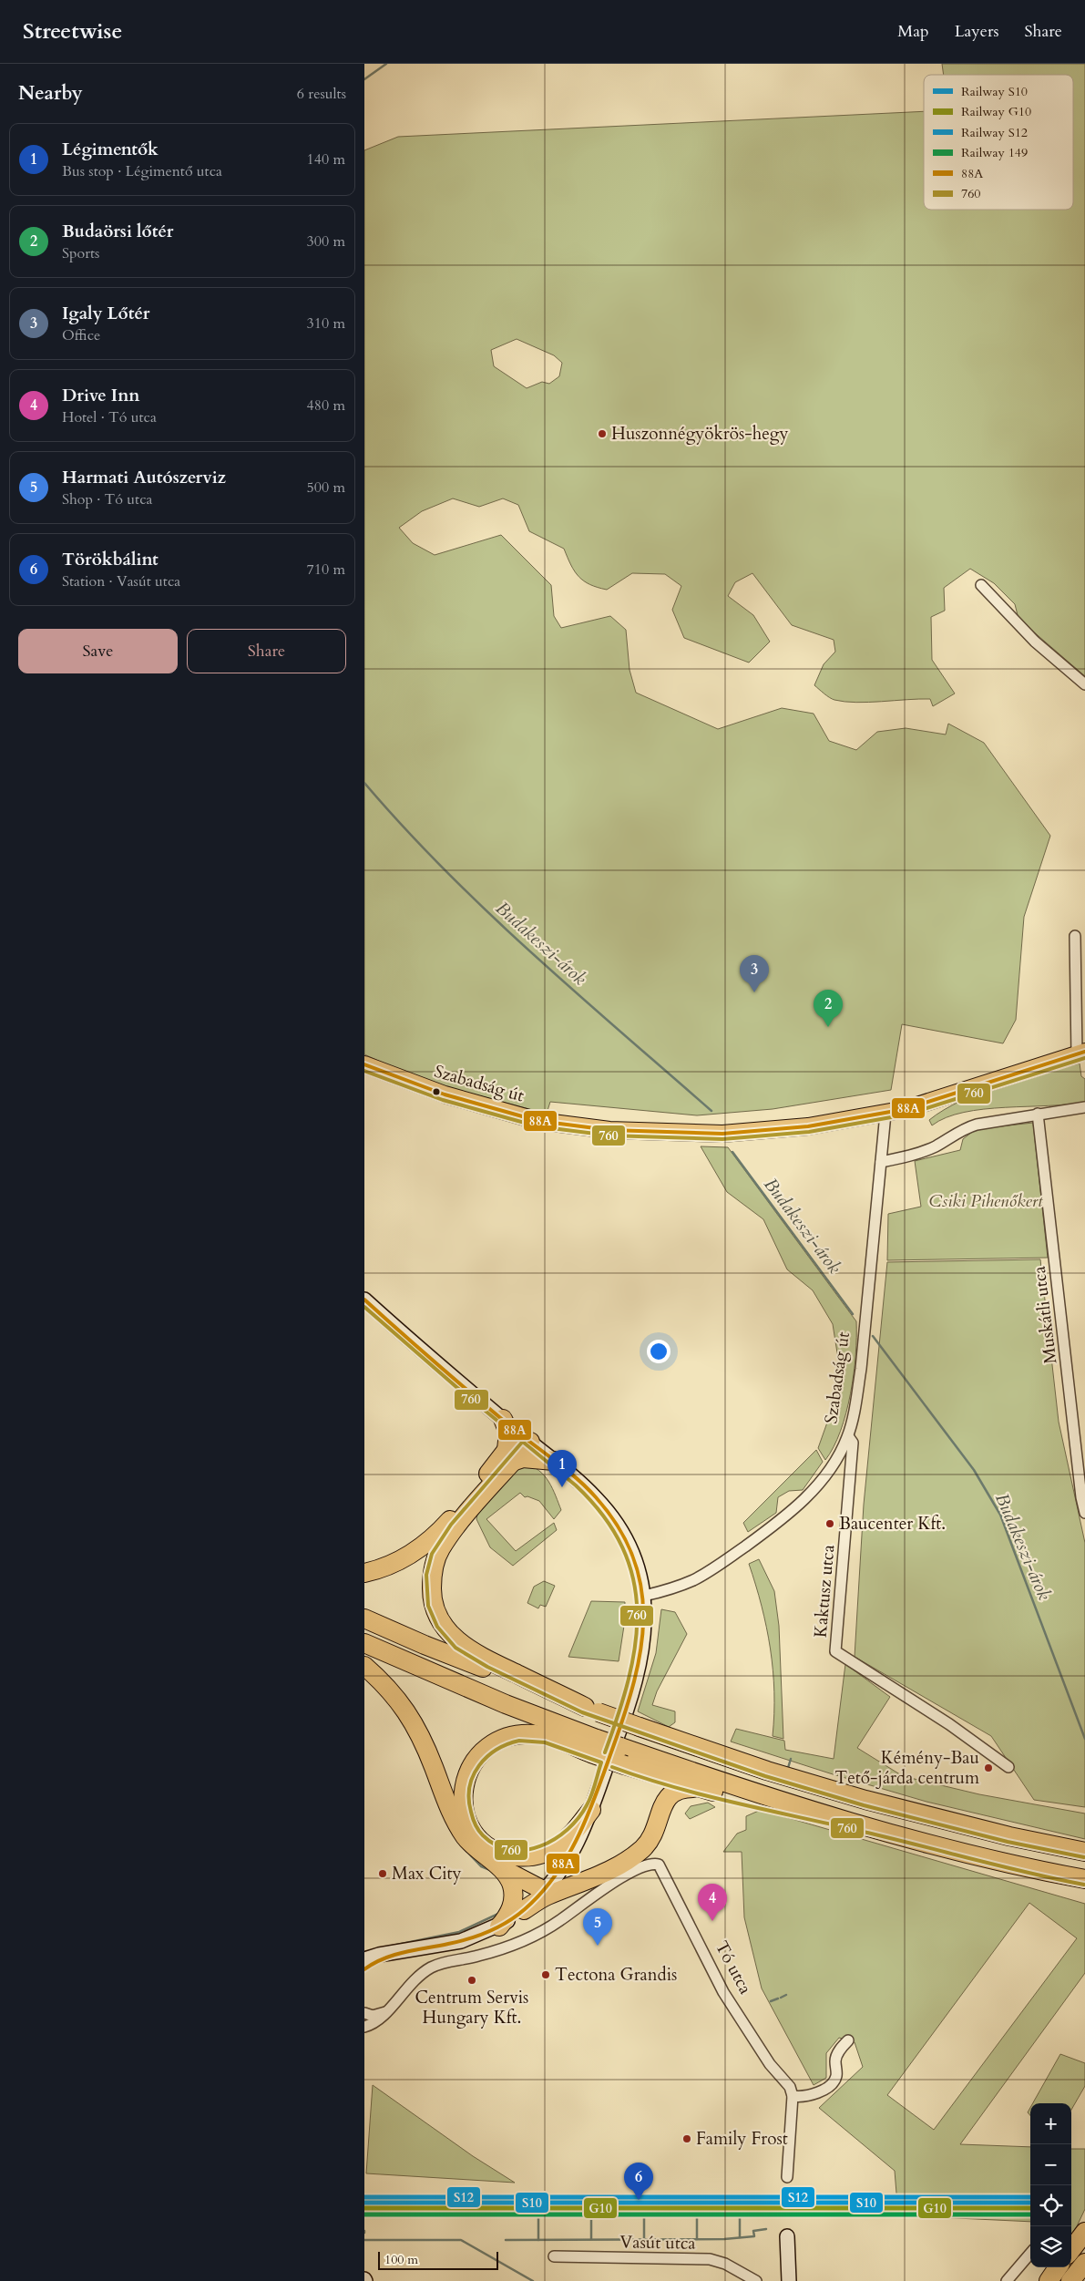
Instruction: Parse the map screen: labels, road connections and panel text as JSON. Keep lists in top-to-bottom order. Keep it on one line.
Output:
{"streets":{"main road":["Szabadság út"],"street":["Muskátli utca","Kaktusz utca","Tó utca","Vasút utca"]},"crossings":[["Szabadság út","Kaktusz utca"]],"water":["Budakeszi-árok"],"parks":["Csiki Pihenőkert"],"places":["Huszonnégyökrös-hegy","Baucenter Kft.","Kémény-Bau Tető-járda centrum","Max City","Tectona Grandis","Centrum Servis Hungary Kft.","Family Frost"],"lines":["transit line 88A","transit line 760","rail line S12","rail line S10","rail line G10","rail line 149"],"legend":["Railway S10","Railway G10","Railway S12","Railway 149","88A","760"],"scale_bar":"100 m","page":{"header":"Streetwise","nav":["Map","Layers","Share"],"heading":["Nearby","6 results"],"list":[{"mark":"1","name":"Légimentők","note":"Bus stop · Légimentő utca","value":"140 m"},{"mark":"2","name":"Budaörsi lőtér","note":"Sports","value":"300 m"},{"mark":"3","name":"Igaly Lőtér","note":"Office","value":"310 m"},{"mark":"4","name":"Drive Inn","note":"Hotel · Tó utca","value":"480 m"},{"mark":"5","name":"Harmati Autószerviz","note":"Shop · Tó utca","value":"500 m"},{"mark":"6","name":"Törökbálint","note":"Station · Vasút utca","value":"710 m"}],"buttons":["Save","Share"],"pins":["3","2","1","4","5","6"],"map_buttons":["+","−"],"scale":"100 m"}}
